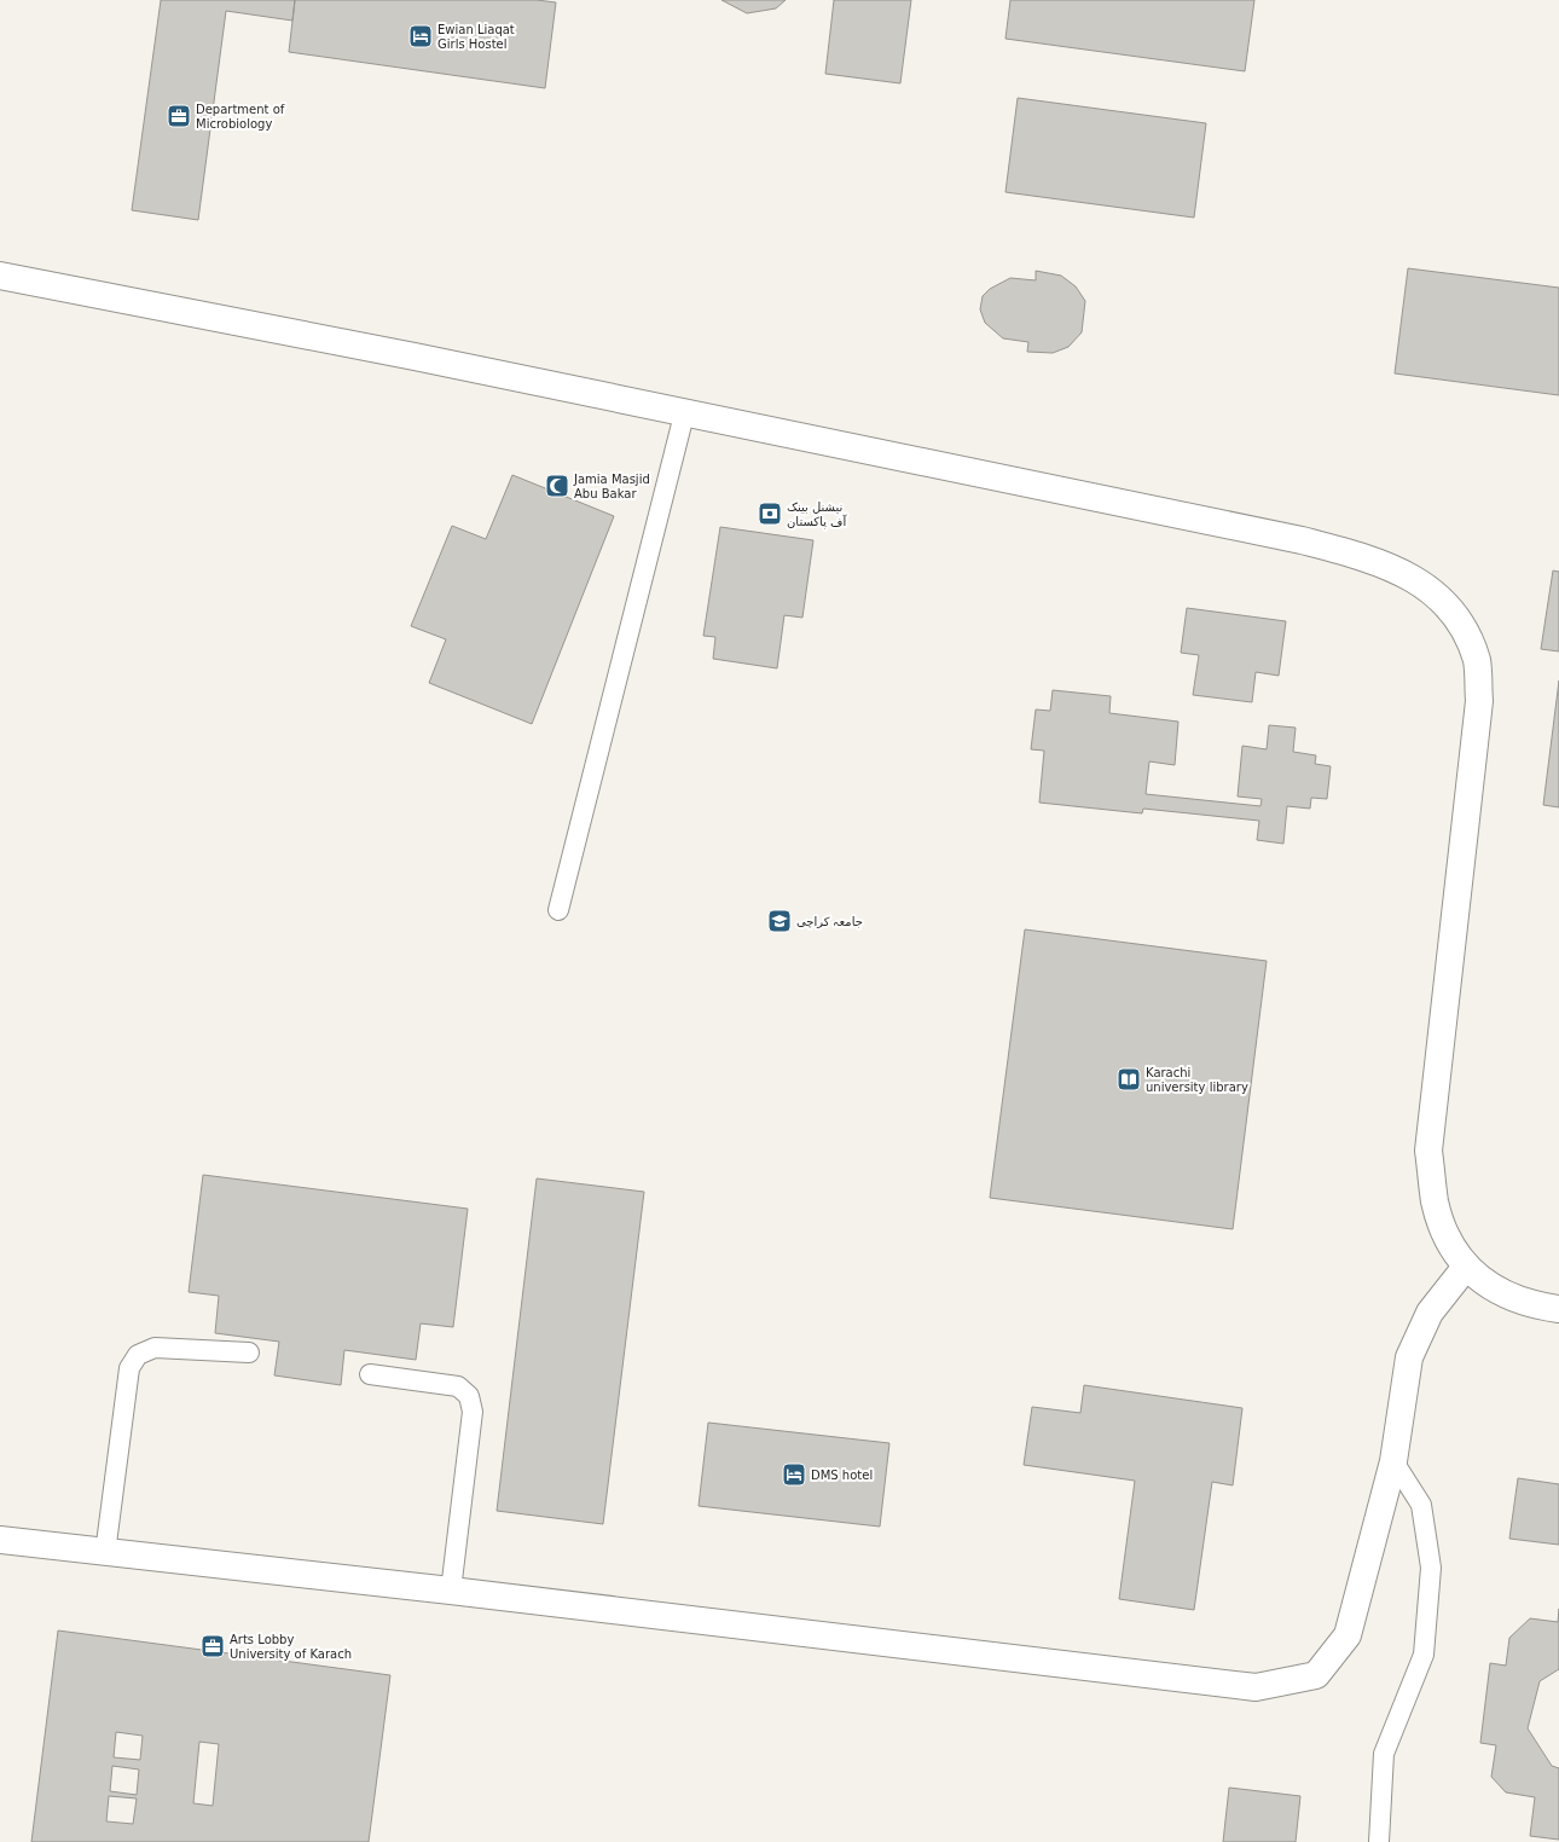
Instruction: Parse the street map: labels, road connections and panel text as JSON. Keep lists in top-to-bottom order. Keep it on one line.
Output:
{"places":{"hotel":["Ewian Liaqat Girls Hostel","DMS hotel"],"office":["Department of Microbiology","Arts Lobby University of Karach"],"mosque":["Jamia Masjid Abu Bakar"],"bank":["نیشنل بینک آف پاکستان"],"school or university":["جامعہ کراچی"],"library":["Karachi university library"]}}
